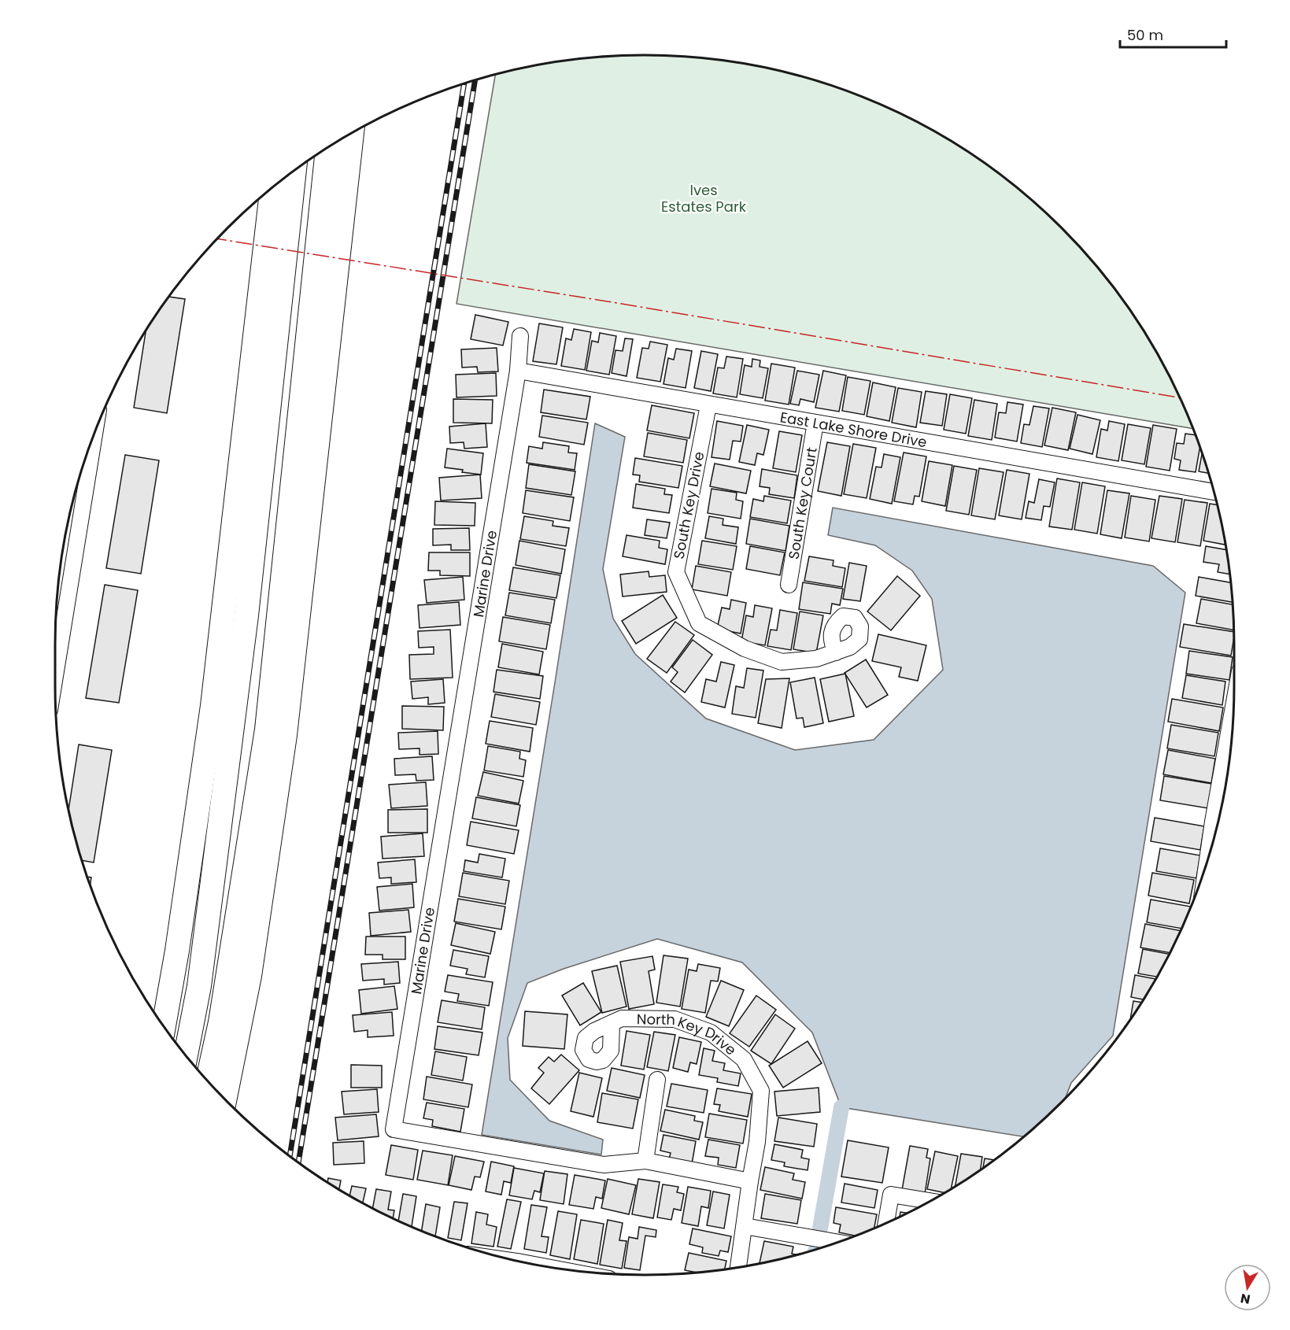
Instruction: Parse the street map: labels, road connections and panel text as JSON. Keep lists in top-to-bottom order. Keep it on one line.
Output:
{"streets":{"street":["East Lake Shore Drive","South Key Court","South Key Drive","Marine Drive","North Key Drive"]},"crossings":[["East Lake Shore Drive","South Key Court"],["East Lake Shore Drive","South Key Drive"],["East Lake Shore Drive","Marine Drive"],["Marine Drive","North Key Drive"]],"parks":["Ives Estates Park"],"scale_bar":"50 m","north":"bottom"}
